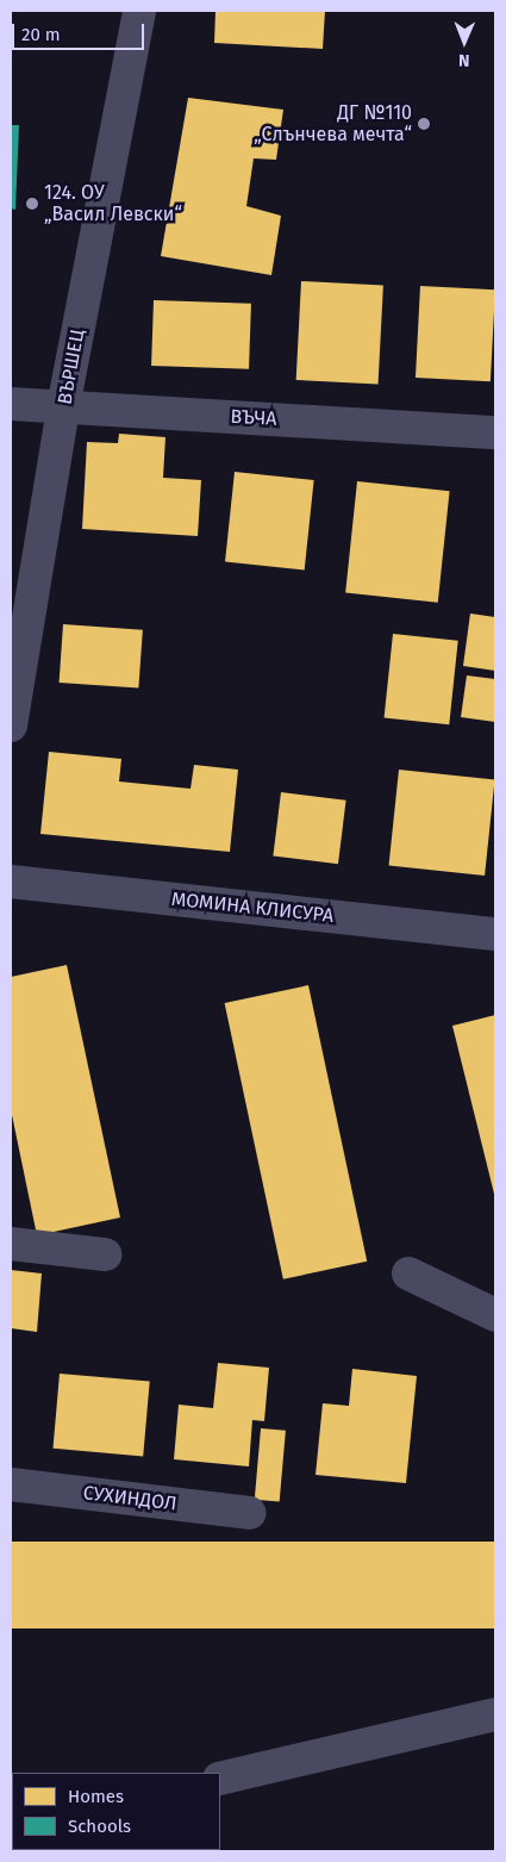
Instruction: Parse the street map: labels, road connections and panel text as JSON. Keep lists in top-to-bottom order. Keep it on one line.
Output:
{"streets":{"street":["ВЪРШЕЦ","ВЪЧА","МОМИНА КЛИСУРА","СУХИНДОЛ"]},"crossings":[["ВЪРШЕЦ","ВЪЧА"]],"places":["ДГ №110 „Слънчева мечта“","124. ОУ „Васил Левски“"],"legend":["Homes","Schools"],"scale_bar":"20 m","north":"bottom"}
